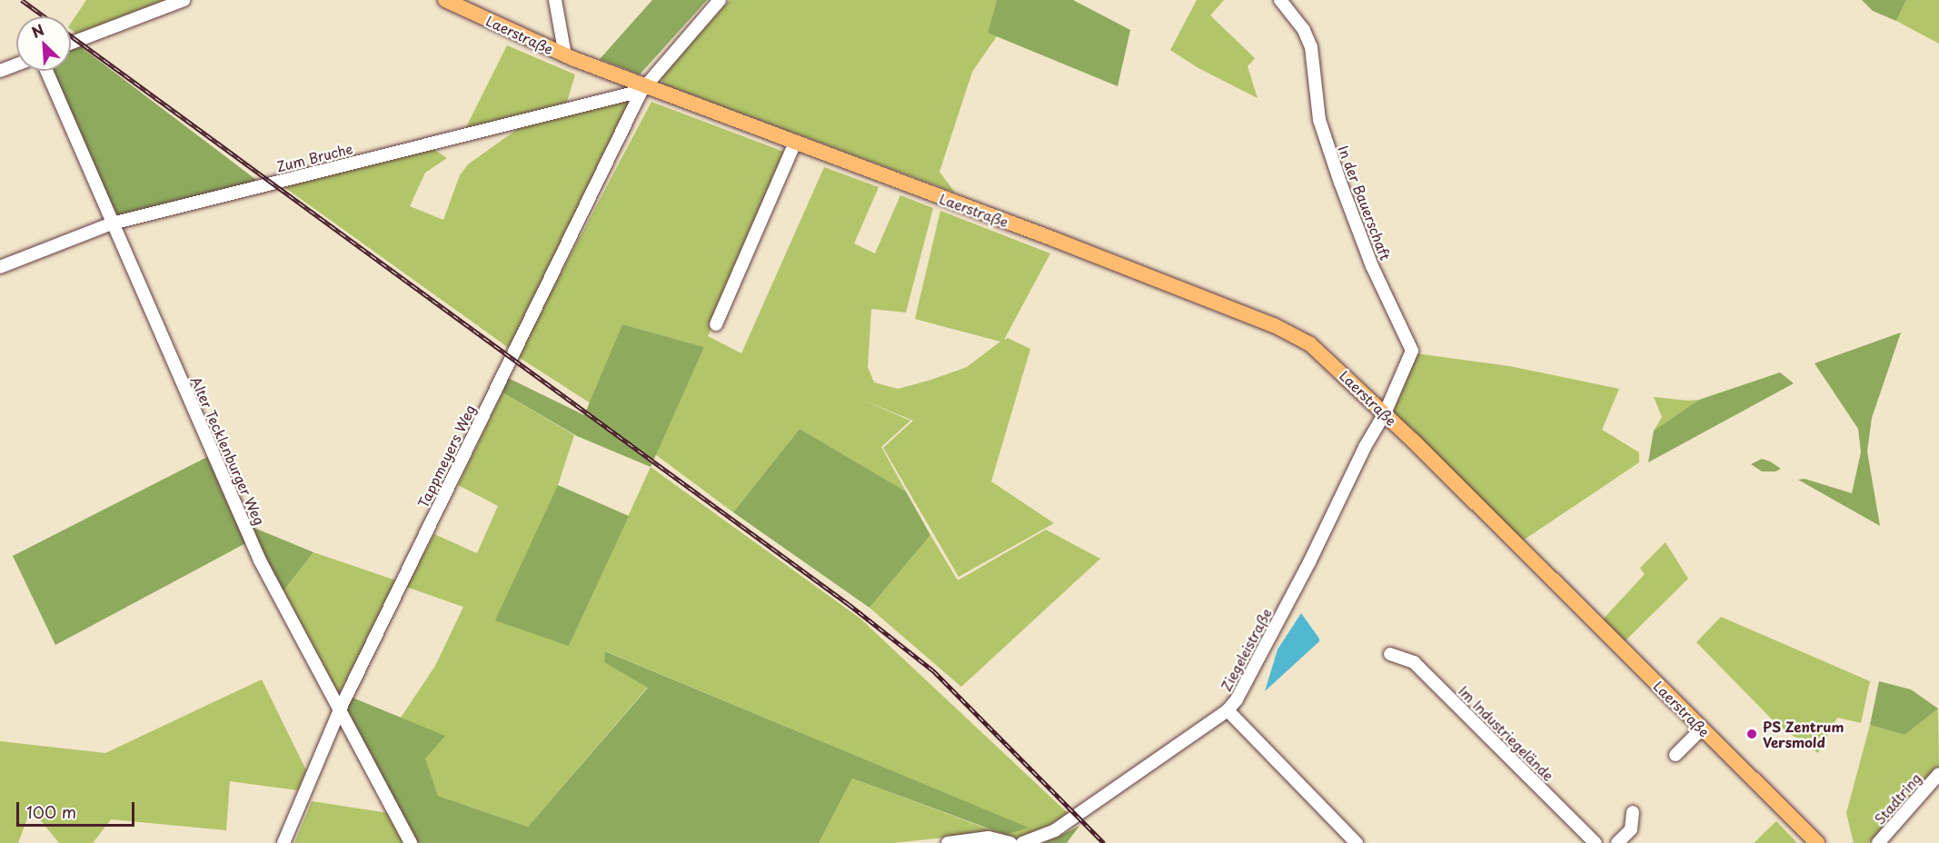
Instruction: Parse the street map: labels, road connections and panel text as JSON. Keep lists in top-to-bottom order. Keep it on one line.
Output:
{"streets":{"main road":["Laerstraße"],"street":["Zum Bruche","In der Bauerschaft","Alter Tecklenburger Weg","Tappmeyers Weg","Ziegeleistraße","Im Industriegelände","Stadtring"]},"crossings":[["Laerstraße","Zum Bruche"],["Laerstraße","In der Bauerschaft"],["Laerstraße","Tappmeyers Weg"],["Laerstraße","Ziegeleistraße"],["Zum Bruche","Alter Tecklenburger Weg"],["Zum Bruche","Tappmeyers Weg"],["In der Bauerschaft","Ziegeleistraße"],["Alter Tecklenburger Weg","Tappmeyers Weg"]],"places":["PS Zentrum Versmold"],"scale_bar":"100 m","north":"top left"}
